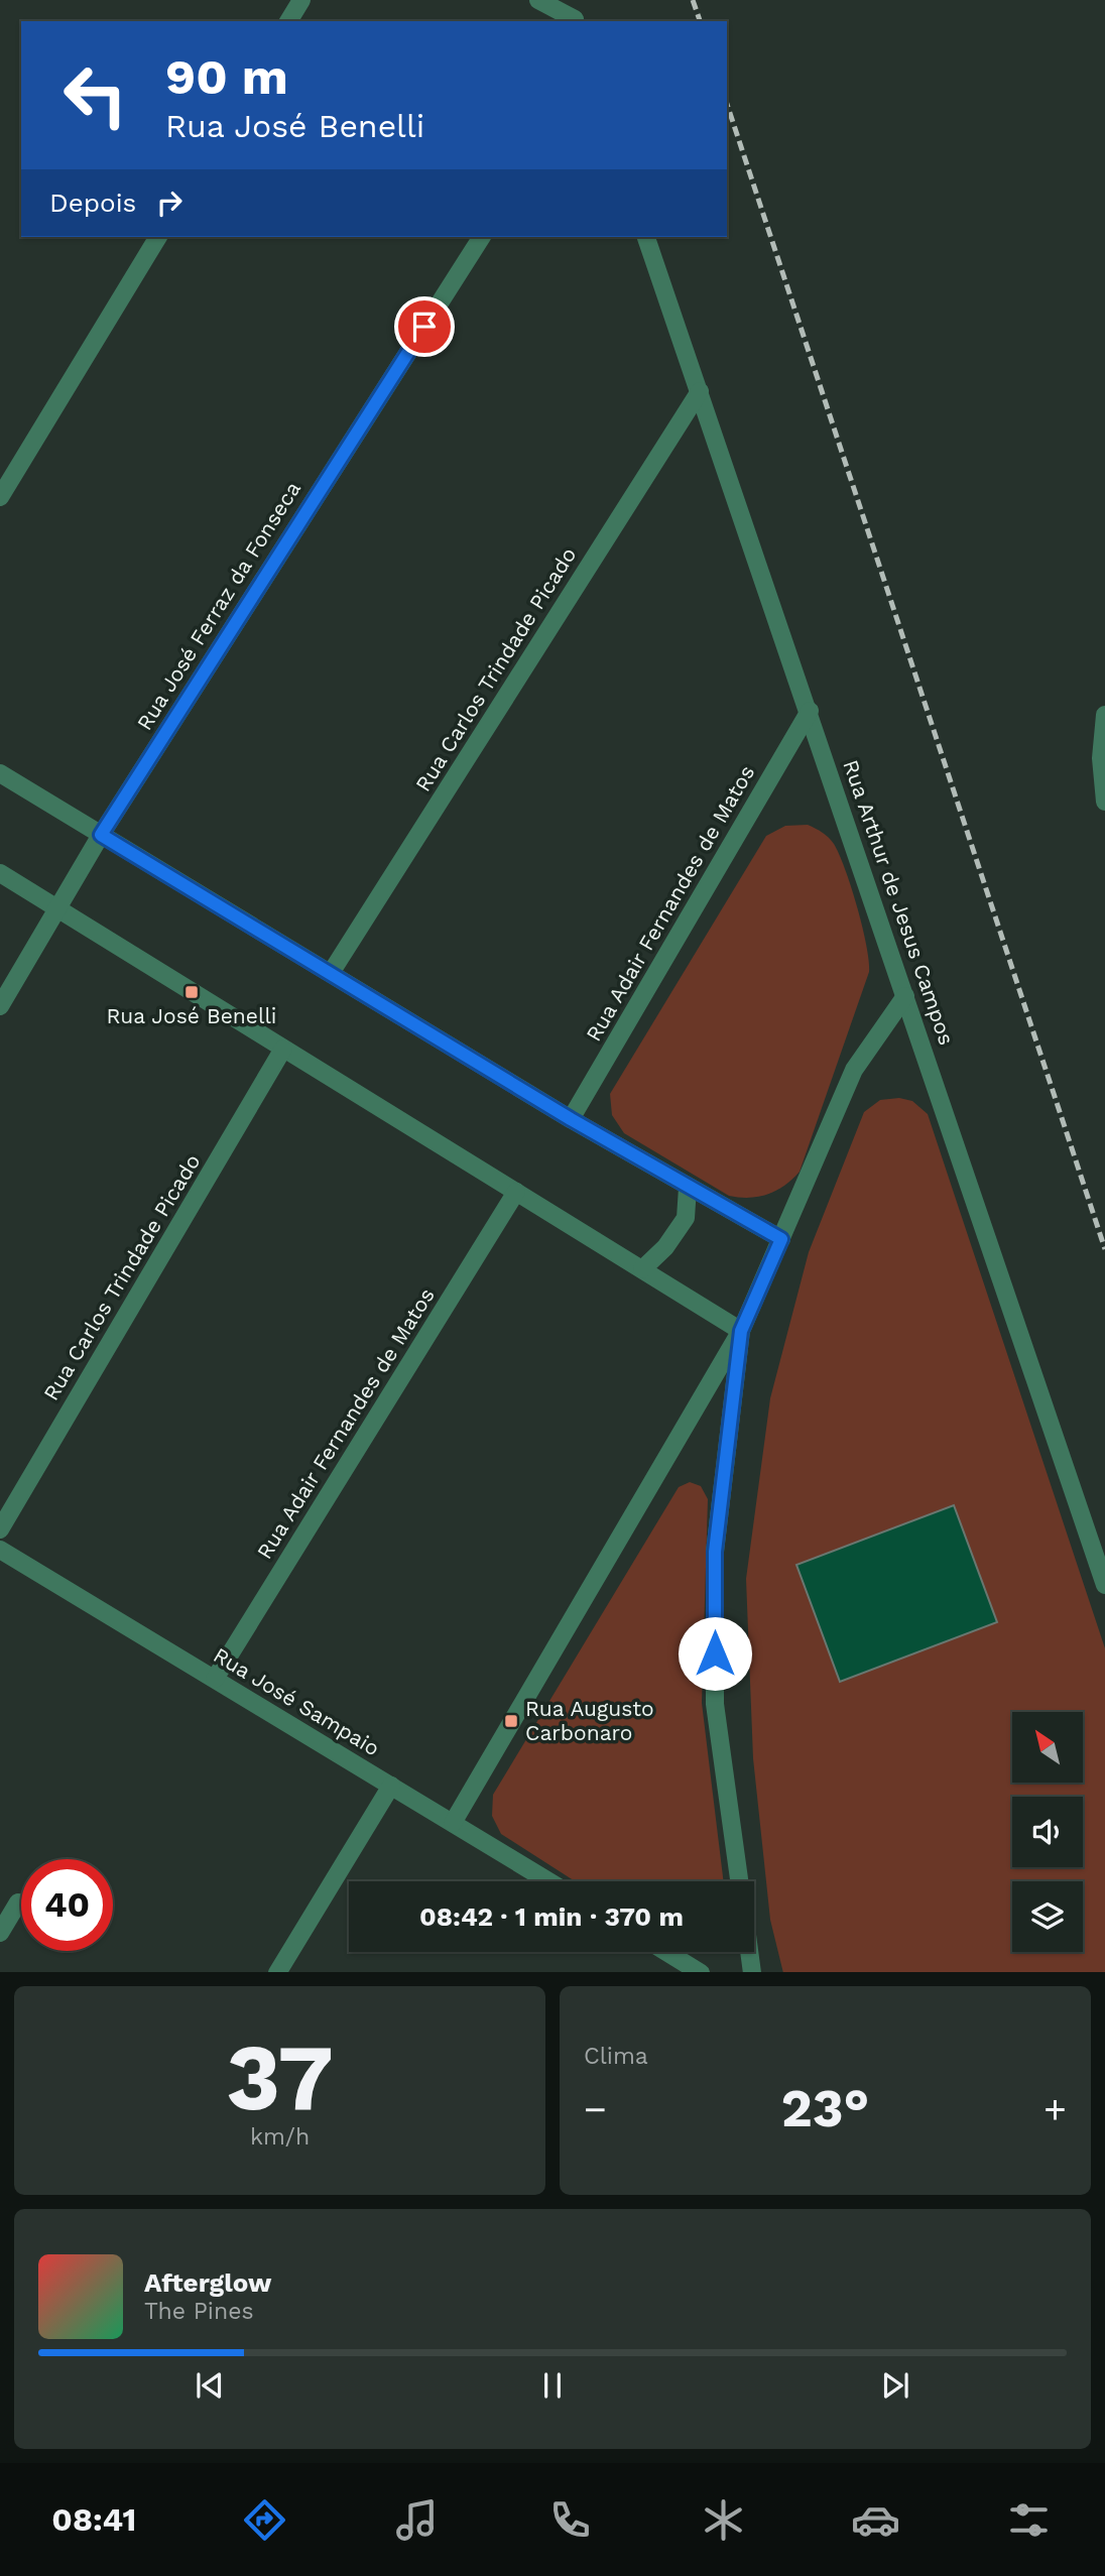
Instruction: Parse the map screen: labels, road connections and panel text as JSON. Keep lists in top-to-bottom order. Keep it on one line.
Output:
{"streets":{"street":["Rua José Ferraz da Fonseca","Rua Carlos Trindade Picado","Rua Arthur de Jesus Campos","Rua Adair Fernandes de Matos","Rua José Sampaio"]},"crossings":[["Rua Carlos Trindade Picado","Rua Arthur de Jesus Campos"],["Rua Arthur de Jesus Campos","Rua Adair Fernandes de Matos"],["Rua Adair Fernandes de Matos","Rua José Sampaio"]],"places":{"transit":["Rua José Benelli","Rua Augusto Carbonaro"]},"north":"top left","page":{"turn":["90 m","Rua José Benelli"],"then":"Depois","limit":"40","trip":"08:42 · 1 min · 370 m","tile":[["37","km/h"],"Clima"],"heat":["−","23°","+"],"song":["Afterglow","The Pines"],"tabs":"08:41"}}
